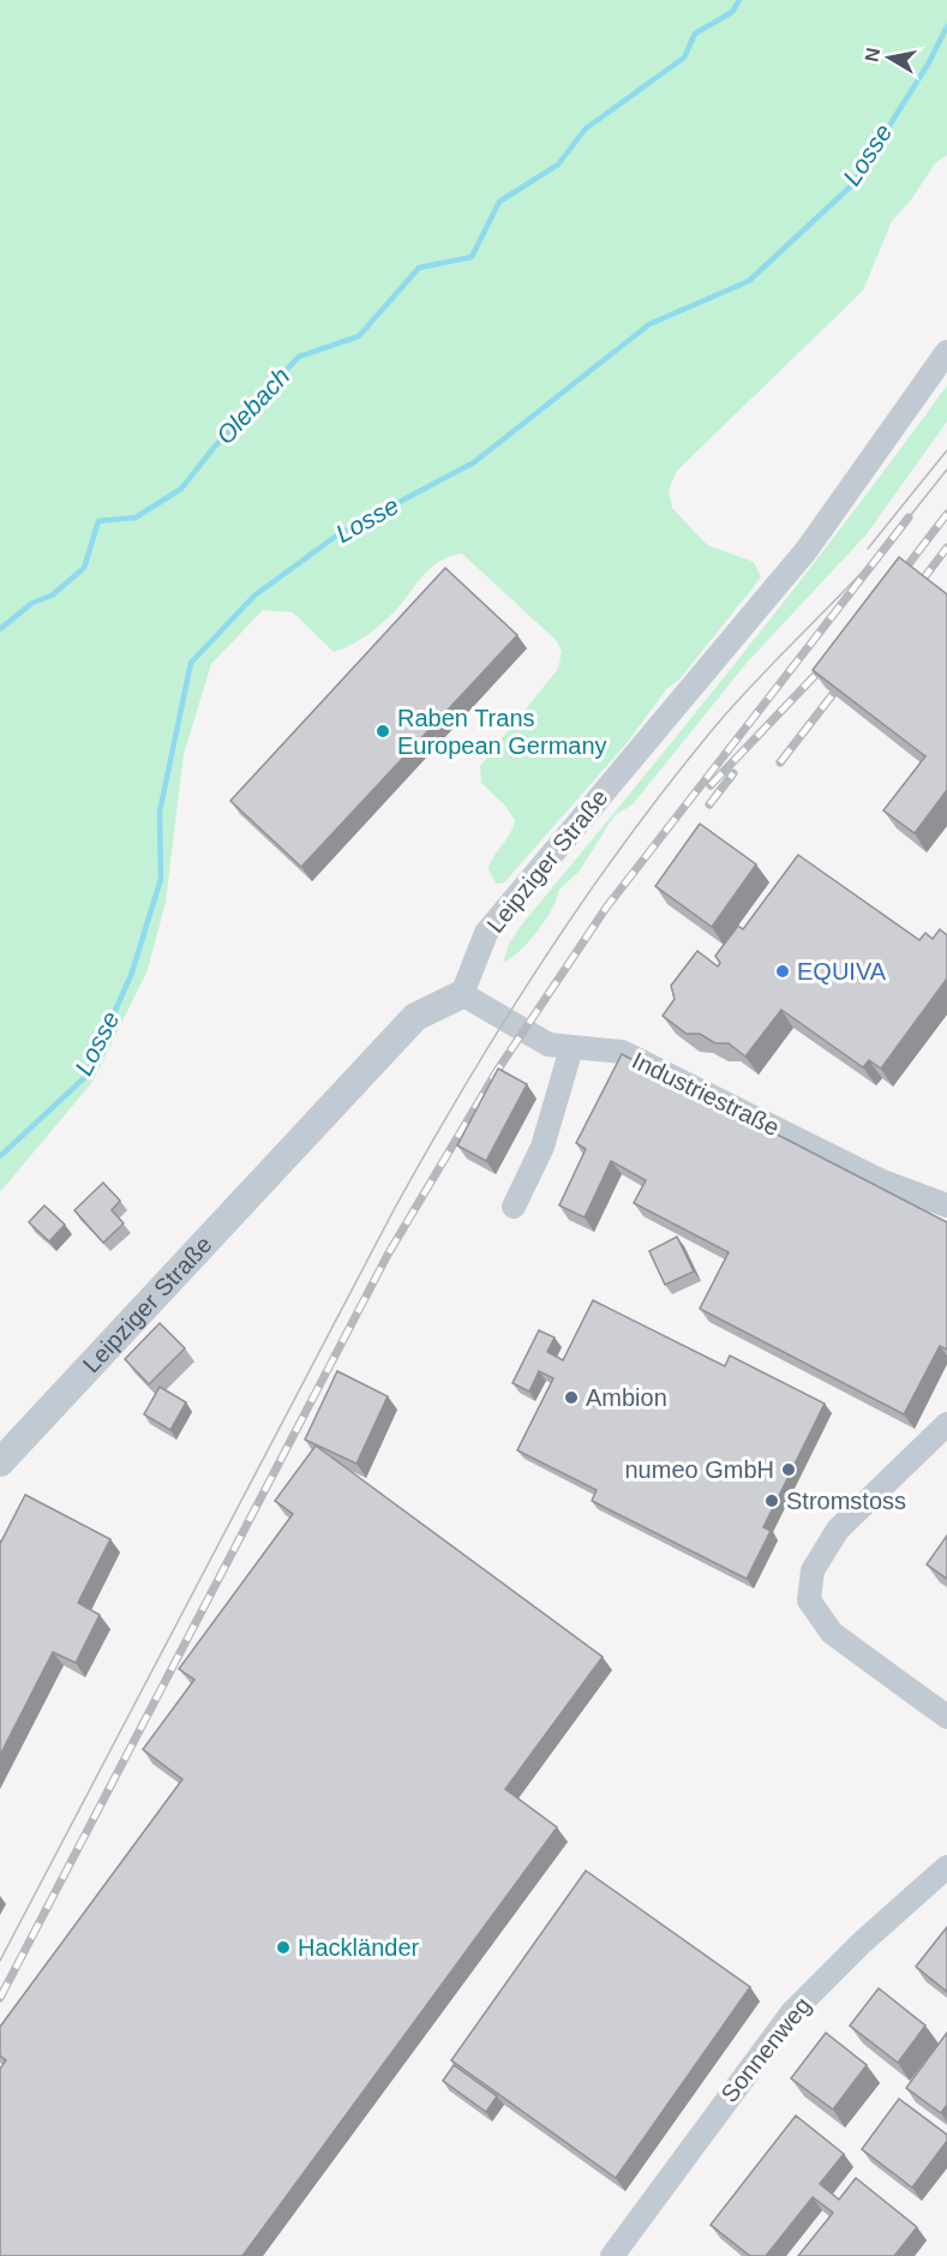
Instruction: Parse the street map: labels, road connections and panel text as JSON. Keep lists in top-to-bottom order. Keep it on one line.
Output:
{"streets":{"street":["Leipziger Straße","Industriestraße","Sonnenweg"]},"crossings":[["Leipziger Straße","Industriestraße"]],"water":["Losse","Olebach"],"places":["Raben Trans European Germany","EQUIVA","Ambion","numeo GmbH","Stromstoss","Hackländer"],"north":"left"}
